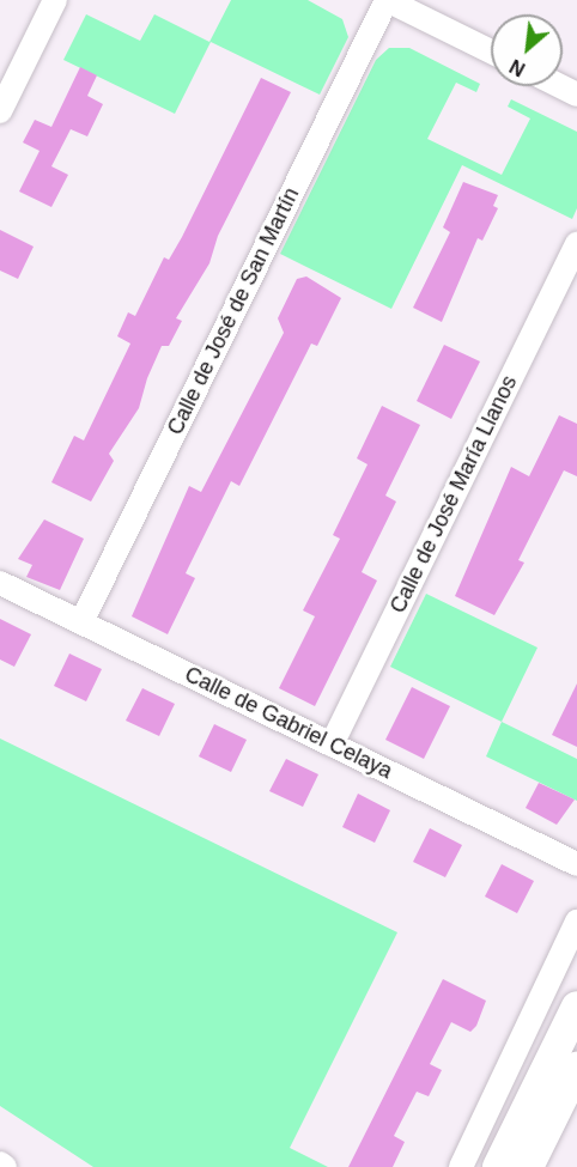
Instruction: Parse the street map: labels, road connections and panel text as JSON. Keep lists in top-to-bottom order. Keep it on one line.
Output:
{"streets":{"street":["Calle de José de San Martín","Calle de José María Llanos","Calle de Gabriel Celaya"]},"crossings":[["Calle de José de San Martín","Calle de Gabriel Celaya"],["Calle de José María Llanos","Calle de Gabriel Celaya"]],"north":"bottom left"}
